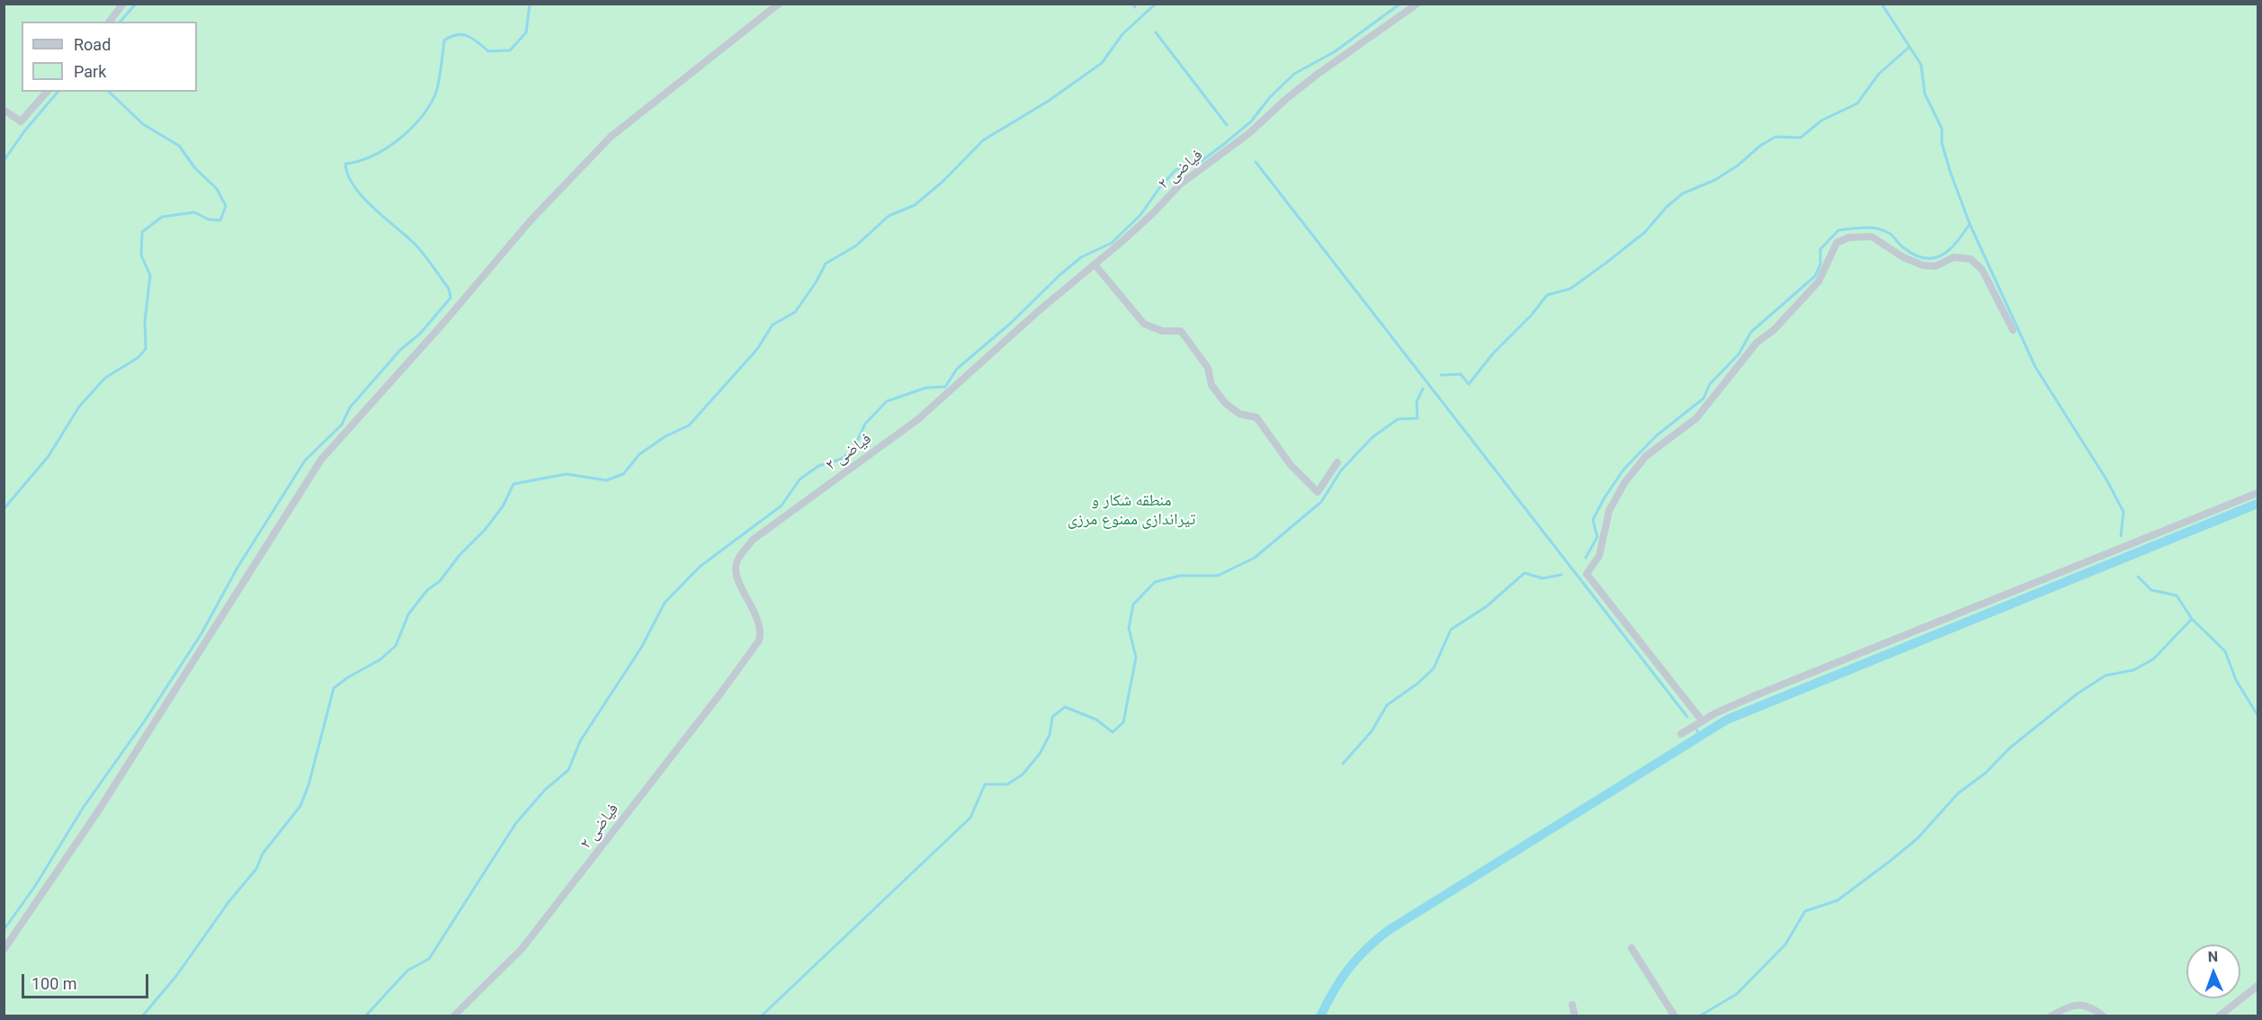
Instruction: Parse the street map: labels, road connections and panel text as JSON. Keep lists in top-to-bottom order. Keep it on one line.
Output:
{"streets":{"street":["فیاضی ۲"]},"parks":["منطقه شکار و تیراندازی ممنوع مرزی"],"legend":["Road","Park"],"scale_bar":"100 m","north":"top"}
